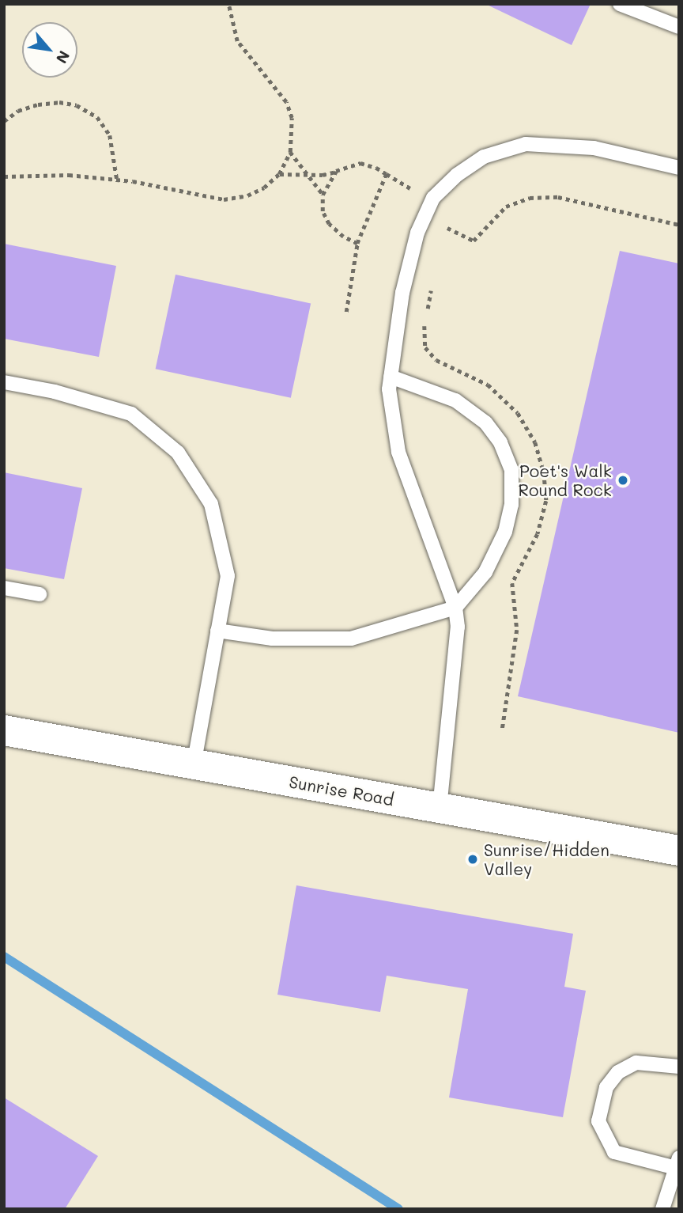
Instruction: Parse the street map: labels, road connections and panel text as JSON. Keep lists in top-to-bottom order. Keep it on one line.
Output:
{"streets":{"main road":["Sunrise Road"]},"places":["Poet's Walk Round Rock","Sunrise/Hidden Valley"],"north":"bottom right"}
